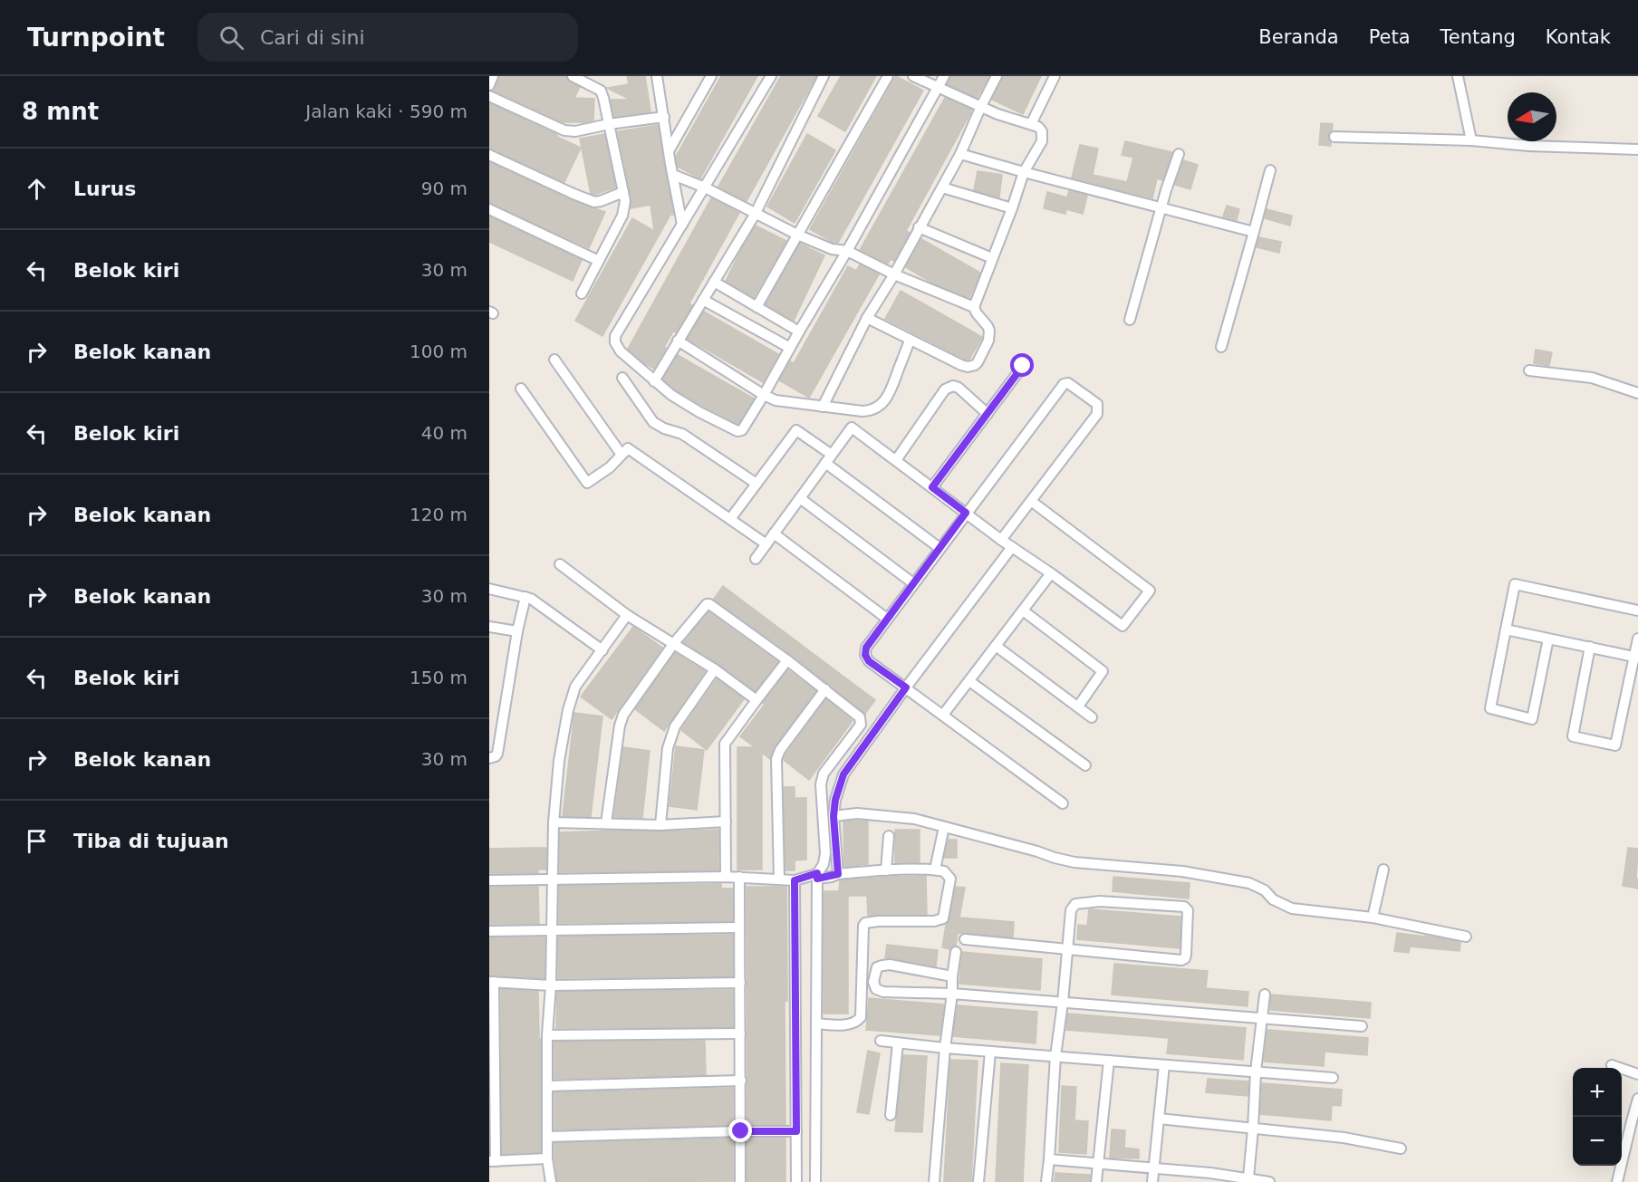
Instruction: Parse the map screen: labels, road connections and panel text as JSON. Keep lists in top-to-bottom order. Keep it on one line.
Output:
{"north":"left","page":{"header":"Turnpoint","search":"Cari di sini","nav":["Beranda","Peta","Tentang","Kontak"],"heading":["8 mnt","Jalan kaki · 590 m"],"list":[["Lurus","90 m"],["Belok kiri","30 m"],["Belok kanan","100 m"],["Belok kiri","40 m"],["Belok kanan","120 m"],["Belok kanan","30 m"],["Belok kiri","150 m"],["Belok kanan","30 m"],"Tiba di tujuan"],"map_buttons":["+","−"]}}
